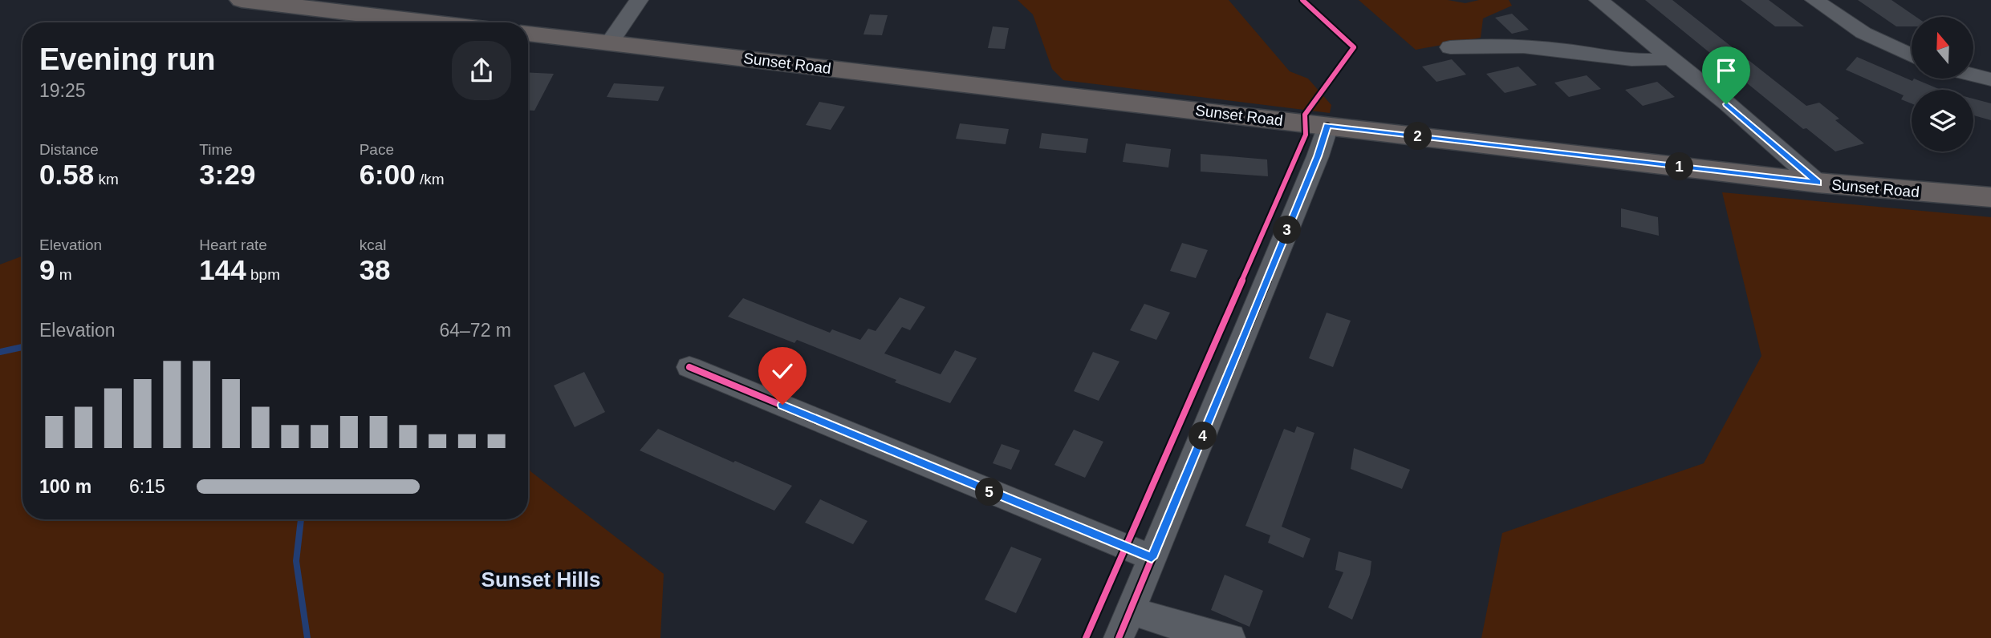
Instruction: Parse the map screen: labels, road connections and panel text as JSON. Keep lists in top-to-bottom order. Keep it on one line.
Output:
{"streets":{"main road":["Sunset Road"]},"districts":["Sunset Hills"],"north":"top","page":{"heading":["Evening run","19:25"],"stats":[["Distance","0.58 km"],["Time","3:29"],["Pace","6:00 /km"],["Elevation","9 m"],["Heart rate","144 bpm"],["kcal","38"]],"pins":["2","1","3","4","5"],"chart":["Elevation","64–72 m"],"list":[{"name":"100 m","note":"6:15"}]}}
